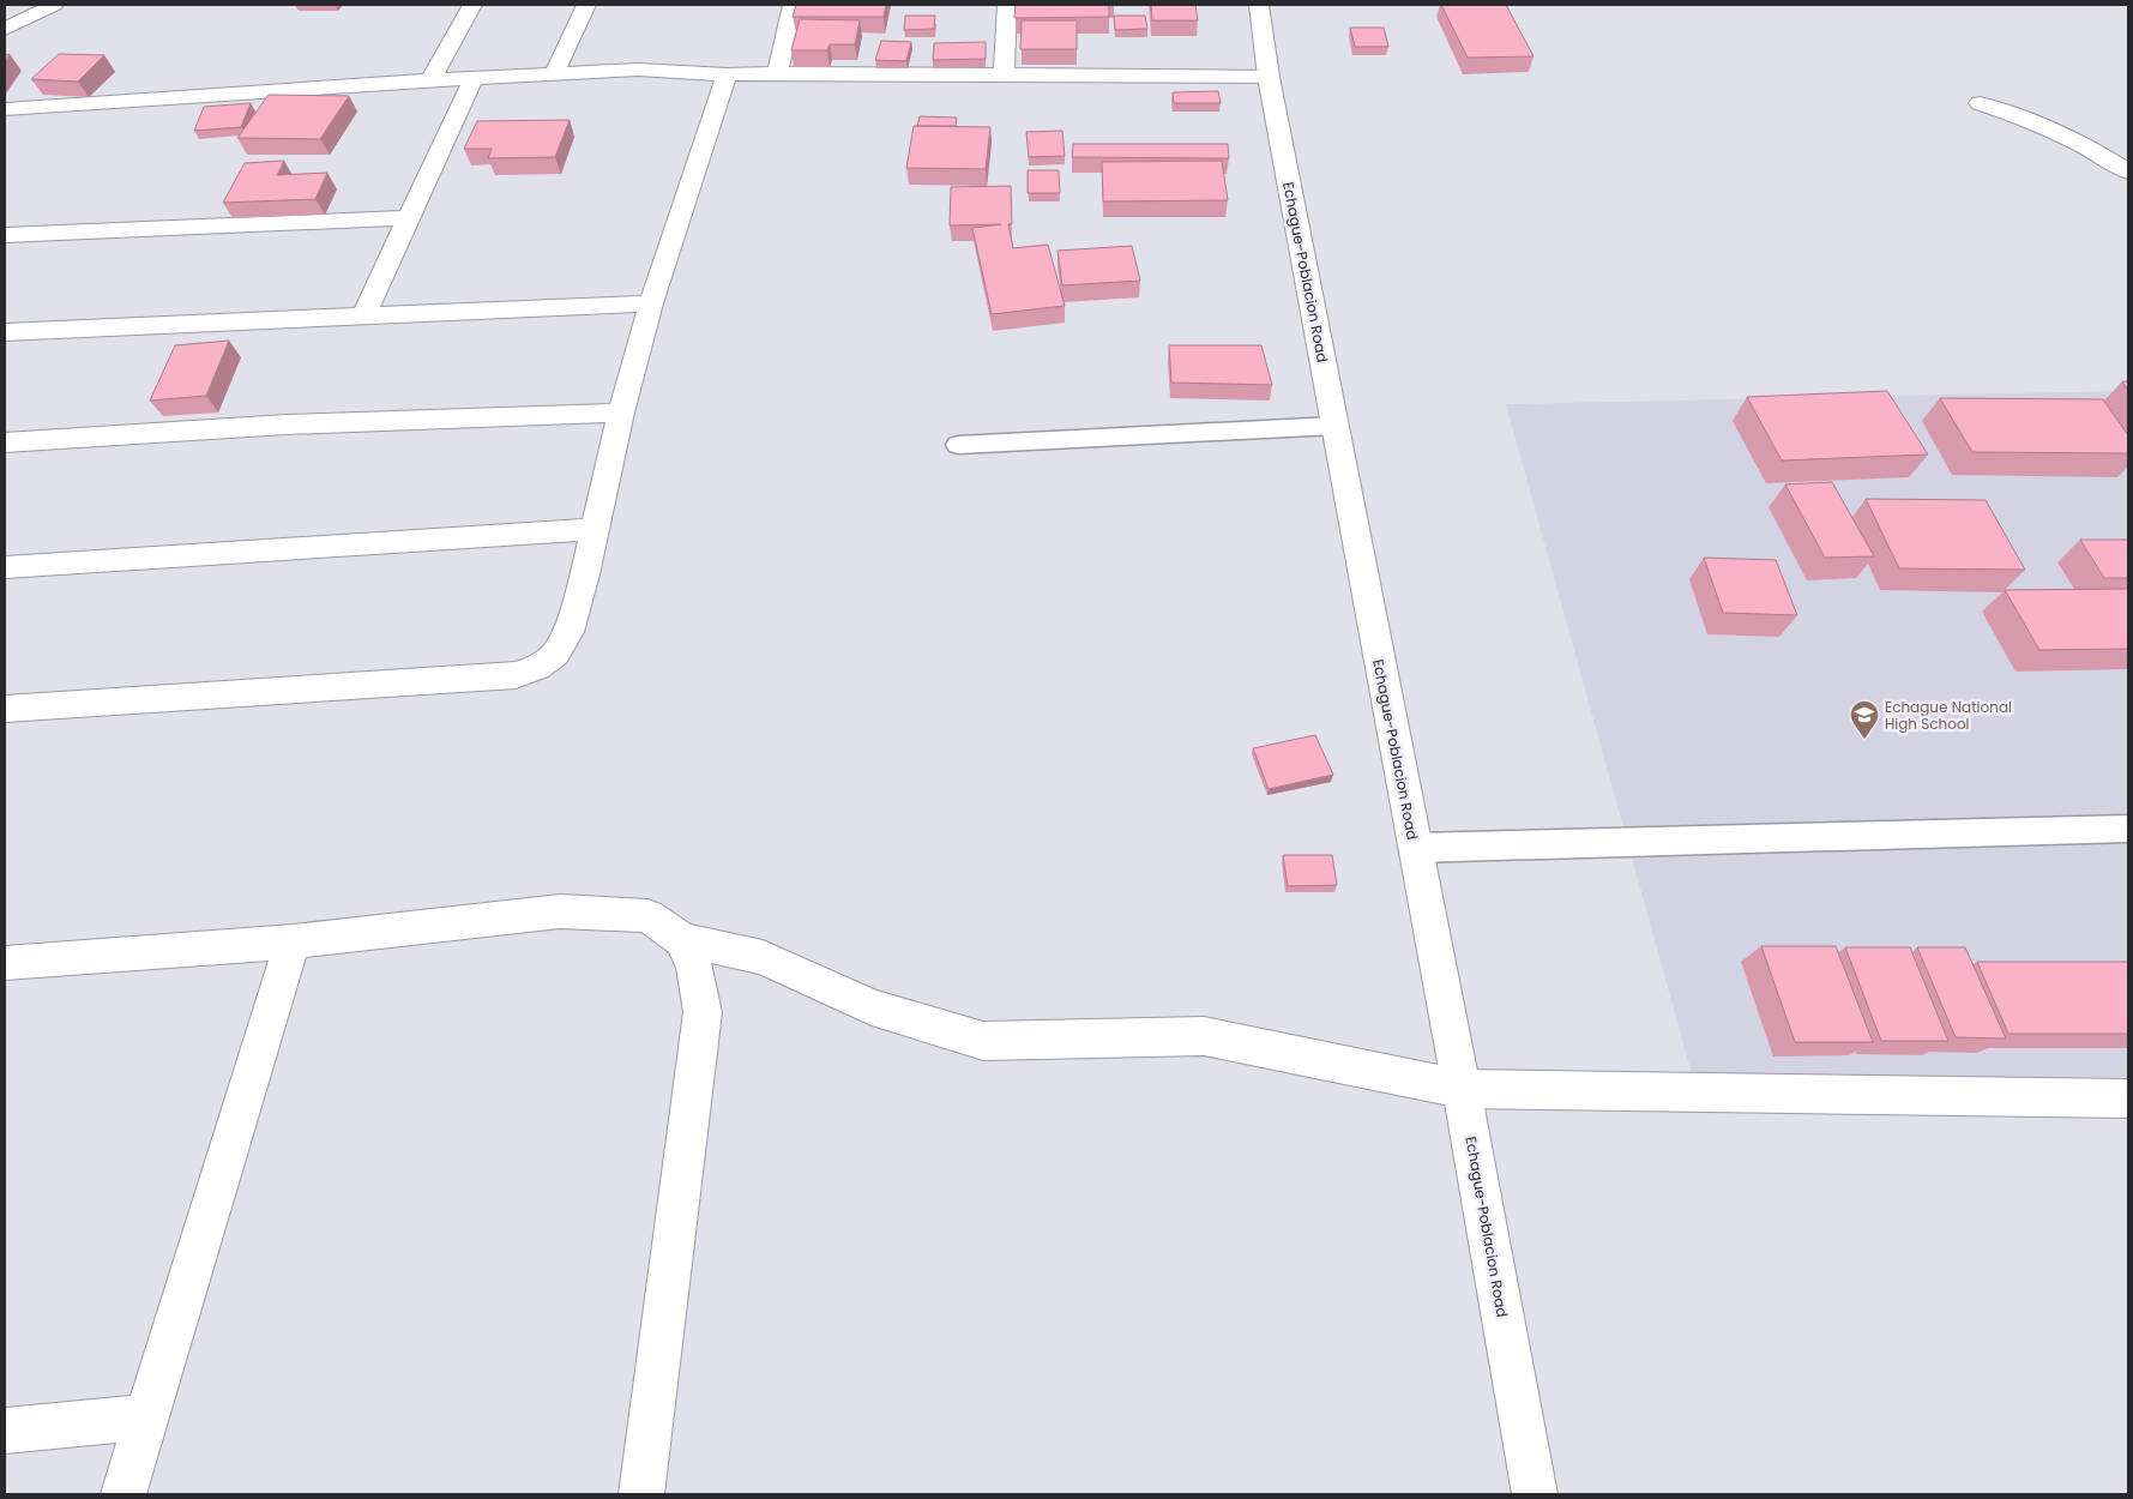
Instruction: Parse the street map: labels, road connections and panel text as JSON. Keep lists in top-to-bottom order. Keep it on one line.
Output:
{"streets":{"street":["Echague-Poblacion Road"]},"places":{"school or university":["Echague National High School"]}}
